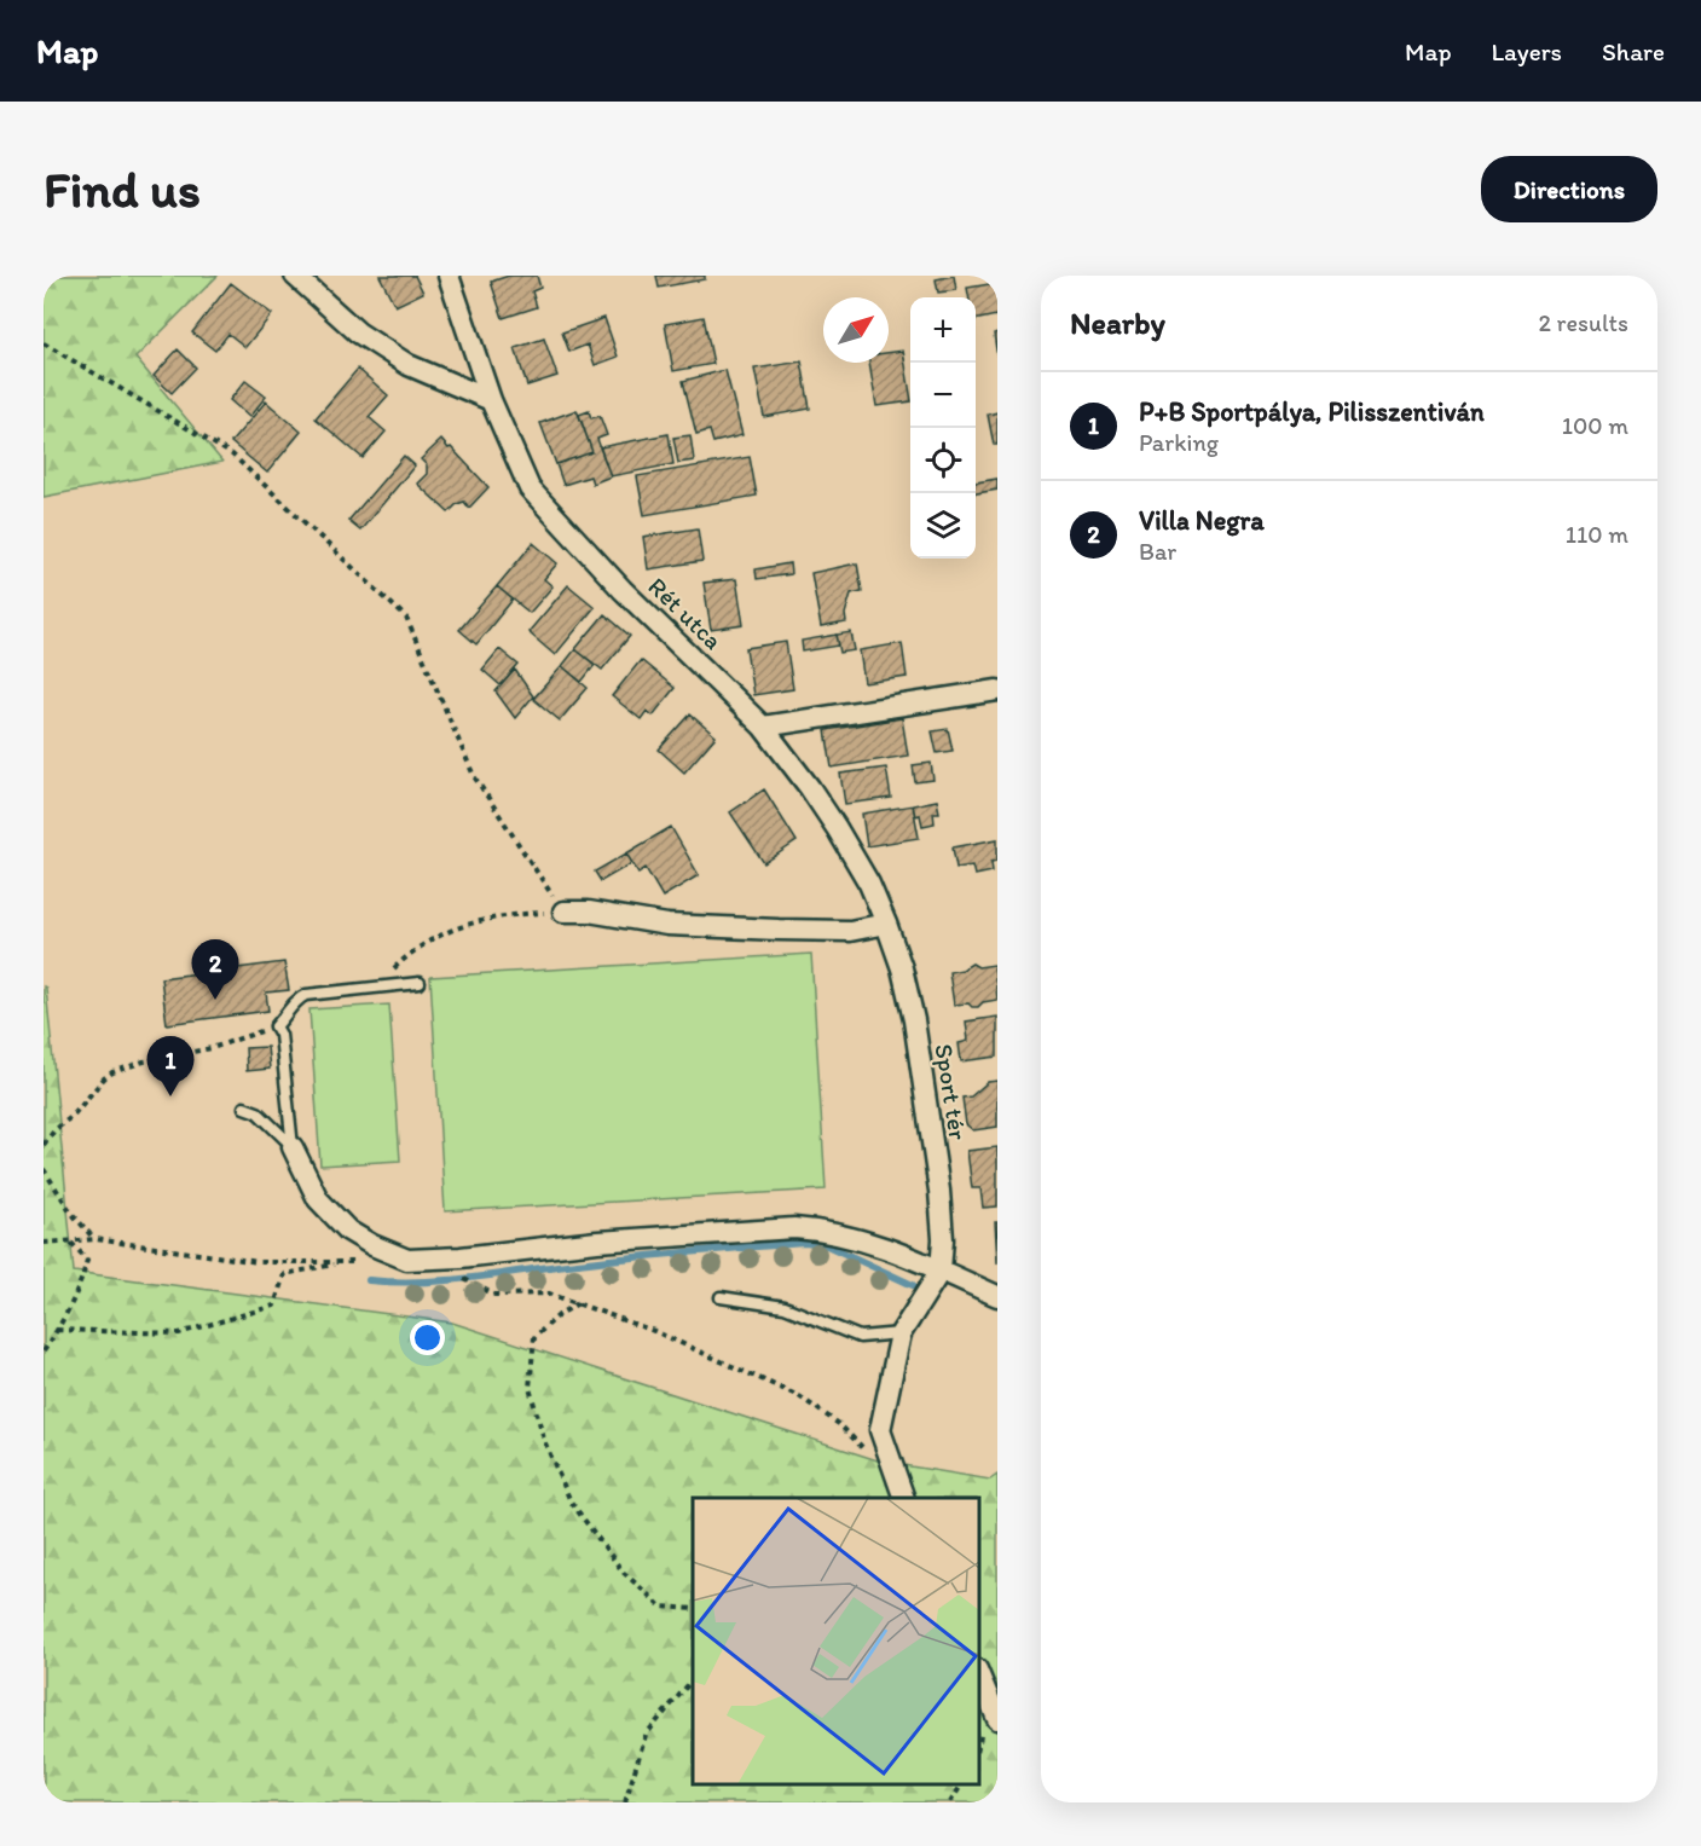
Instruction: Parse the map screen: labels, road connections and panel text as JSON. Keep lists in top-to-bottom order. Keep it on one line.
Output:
{"streets":{"street":["Rét utca","Sport tér"]},"crossings":[["Rét utca","Sport tér"]],"north":"top right","page":{"header":"Map","nav":["Map","Layers","Share"],"buttons":"Directions","title":"Find us","heading":["Nearby","2 results"],"map_buttons":["+","−"],"list":[{"mark":"1","name":"P+B Sportpálya, Pilisszentiván","note":"Parking","value":"100 m"},{"mark":"2","name":"Villa Negra","note":"Bar","value":"110 m"}],"pins":["2","1"]}}
